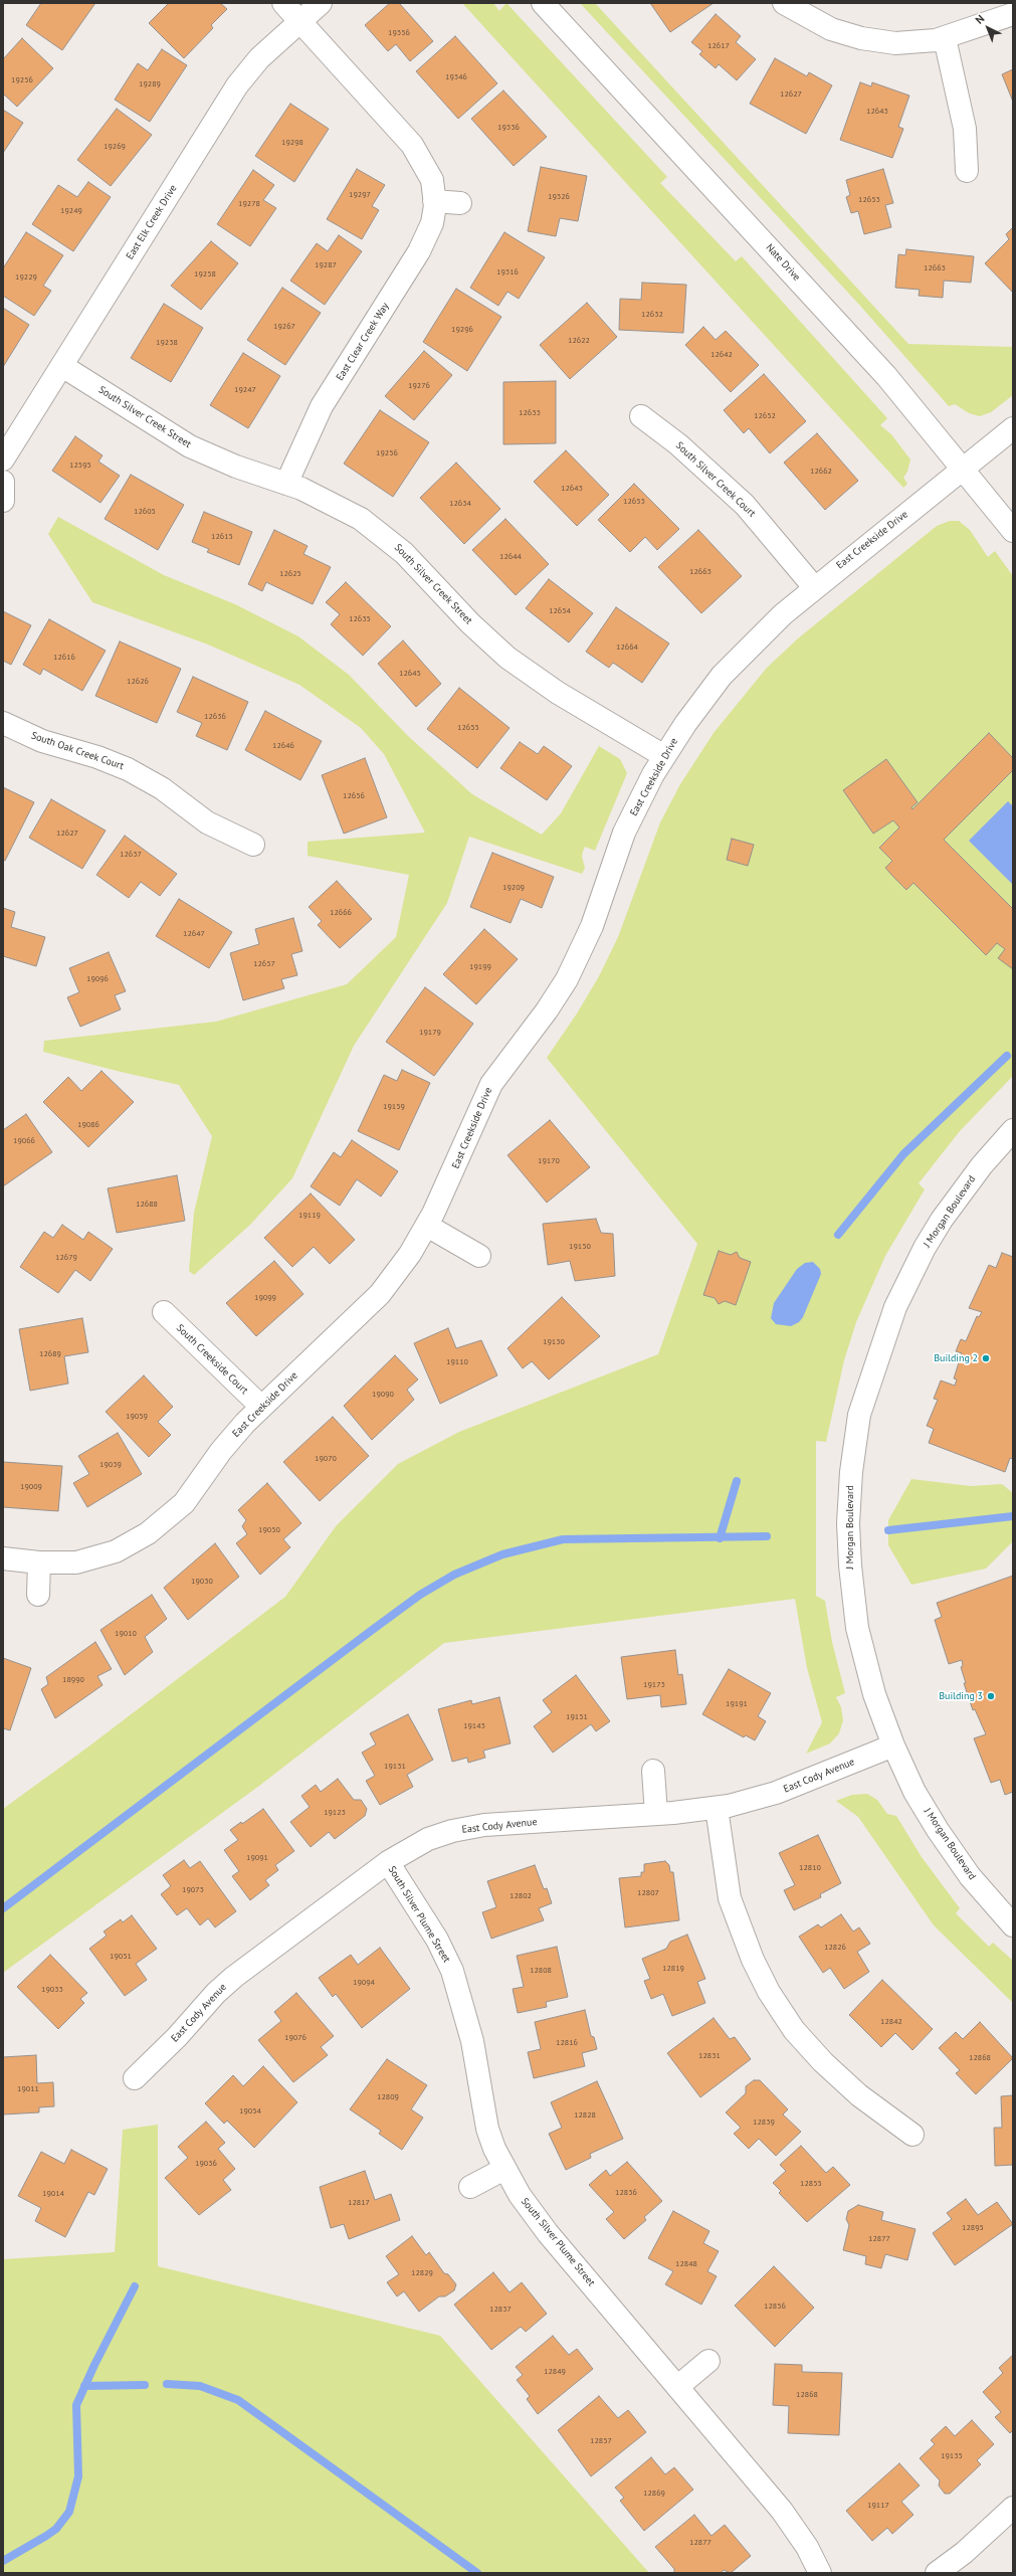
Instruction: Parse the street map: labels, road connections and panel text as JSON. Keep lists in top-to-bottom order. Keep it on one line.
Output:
{"streets":{"street":["East Elk Creek Drive","Nate Drive","East Clear Creek Way","South Silver Creek Street","South Silver Creek Court","East Creekside Drive","South Oak Creek Court","J Morgan Boulevard","South Creekside Court","East Cody Avenue","South Silver Plume Street"]},"crossings":[["East Elk Creek Drive","East Clear Creek Way"],["East Elk Creek Drive","South Silver Creek Street"],["Nate Drive","East Creekside Drive"],["East Clear Creek Way","South Silver Creek Street"],["South Silver Creek Street","East Creekside Drive"],["South Silver Creek Court","East Creekside Drive"],["East Creekside Drive","South Creekside Court"],["J Morgan Boulevard","East Cody Avenue"],["East Cody Avenue","South Silver Plume Street"]],"places":["Building 2","Building 3"],"house_numbers":["19356","12617","19346","19256","19289","12627","12643","19336","19298","19269","19297","19326","12653","19278","19249","19287","12663","19316","19258","19229","12632","19267","19296","12622","19238","12642","19276","19247","12633","12652","19256","12595","12662","12643","12653","12634","12605","12615","12644","12663","12625","12654","12635","12664","12616","12645","12626","12636","12655","12646","12656","12627","12637","19209","12666","12647","12657","19199","19096","19179","19159","19086","19066","19170","12688","19119","19150","12679","19099","19130","12689","19110","19090","19059","19070","19039","19009","19050","19030","19010","18990","19173","19191","19151","19143","19131","19123","19091","12810","19073","12807","12802","12826","19051","12819","12808","19094","19033","12842","19076","12816","12831","12868","19011","12809","19054","12828","12839","19036","12855","12836","19014","12817","12895","12877","12848","12829","12856","12837","12849","12868","12857","19135","12869","19117","12877"],"north":"top left"}
